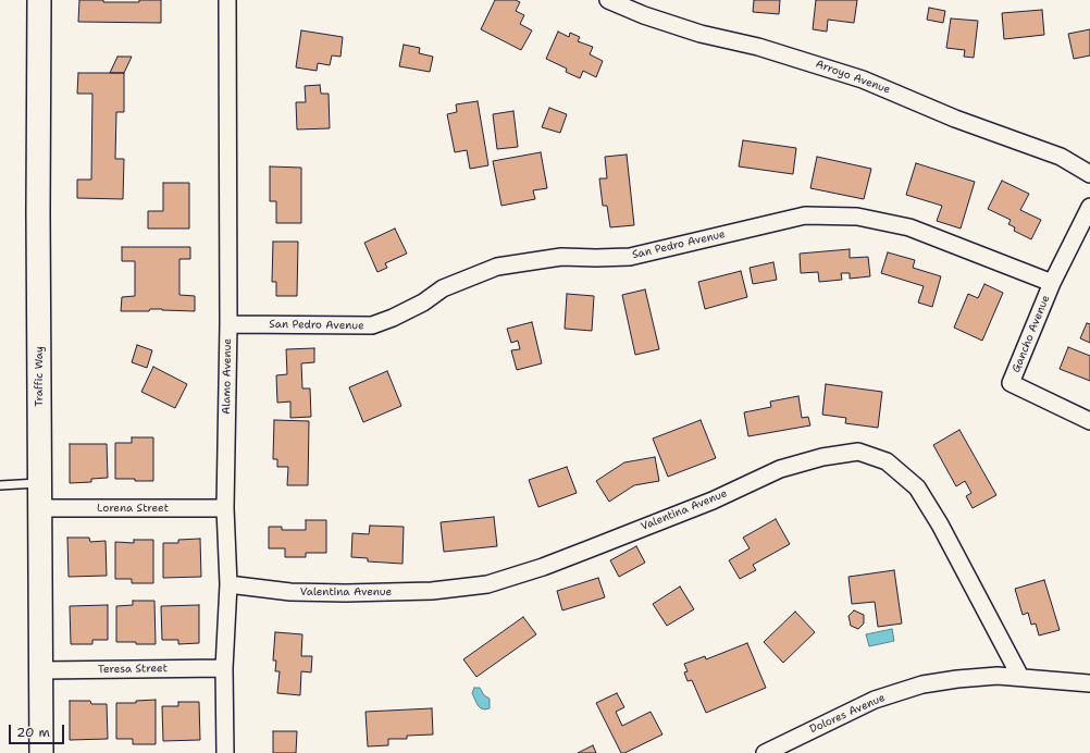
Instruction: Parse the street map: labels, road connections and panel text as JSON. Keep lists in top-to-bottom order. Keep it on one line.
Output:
{"streets":{"street":["Arroyo Avenue","San Pedro Avenue","Gancho Avenue","Traffic Way","Alamo Avenue","Lorena Street","Valentina Avenue","Teresa Street","Dolores Avenue"]},"crossings":[["San Pedro Avenue","Gancho Avenue"],["San Pedro Avenue","Alamo Avenue"],["Traffic Way","Lorena Street"],["Traffic Way","Teresa Street"],["Alamo Avenue","Lorena Street"],["Alamo Avenue","Valentina Avenue"],["Alamo Avenue","Teresa Street"],["Valentina Avenue","Dolores Avenue"]],"scale_bar":"20 m"}
